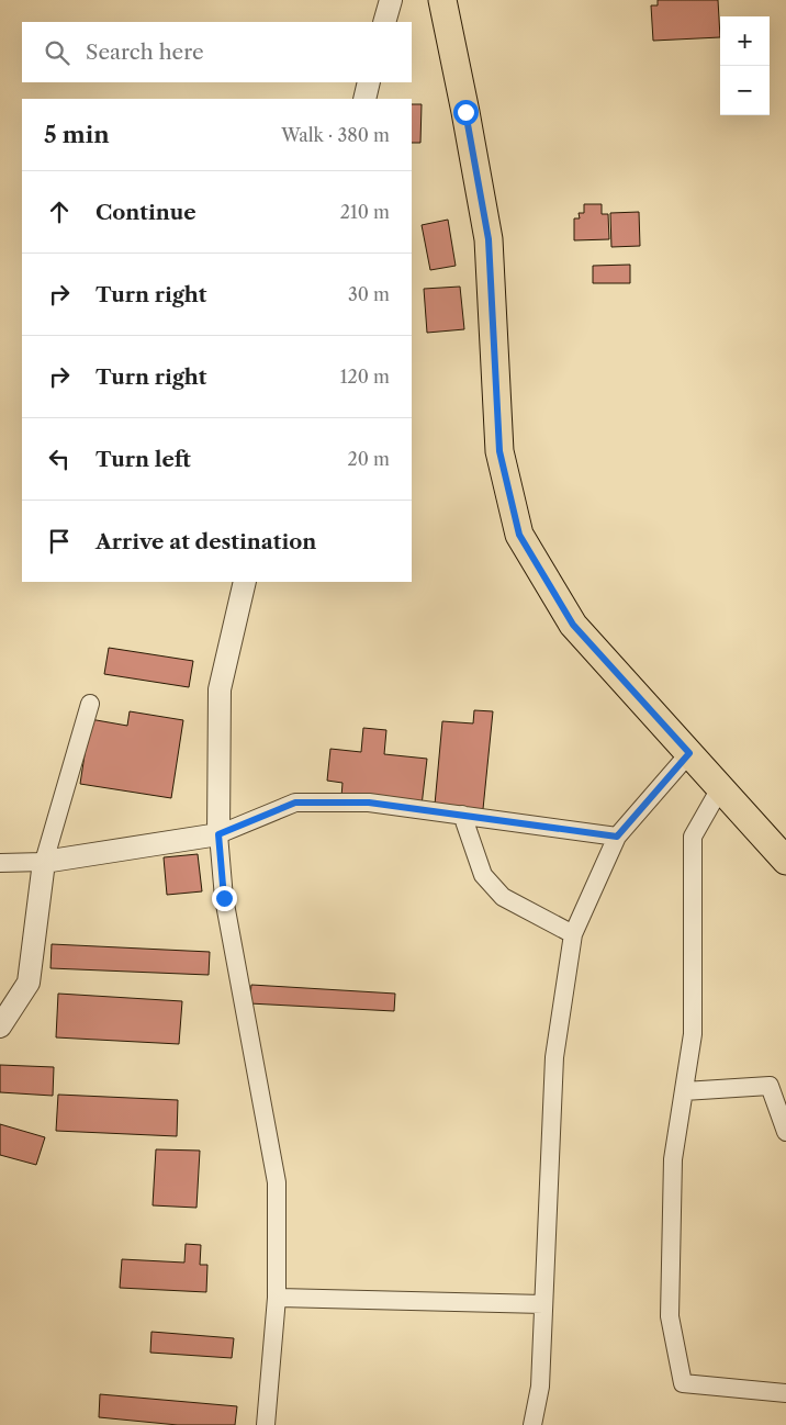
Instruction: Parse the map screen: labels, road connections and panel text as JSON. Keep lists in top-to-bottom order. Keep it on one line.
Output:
{"page":{"map_buttons":["+","−"],"search":"Search here","heading":["5 min","Walk · 380 m"],"list":[["Continue","210 m"],["Turn right","30 m"],["Turn right","120 m"],["Turn left","20 m"],"Arrive at destination"]}}
